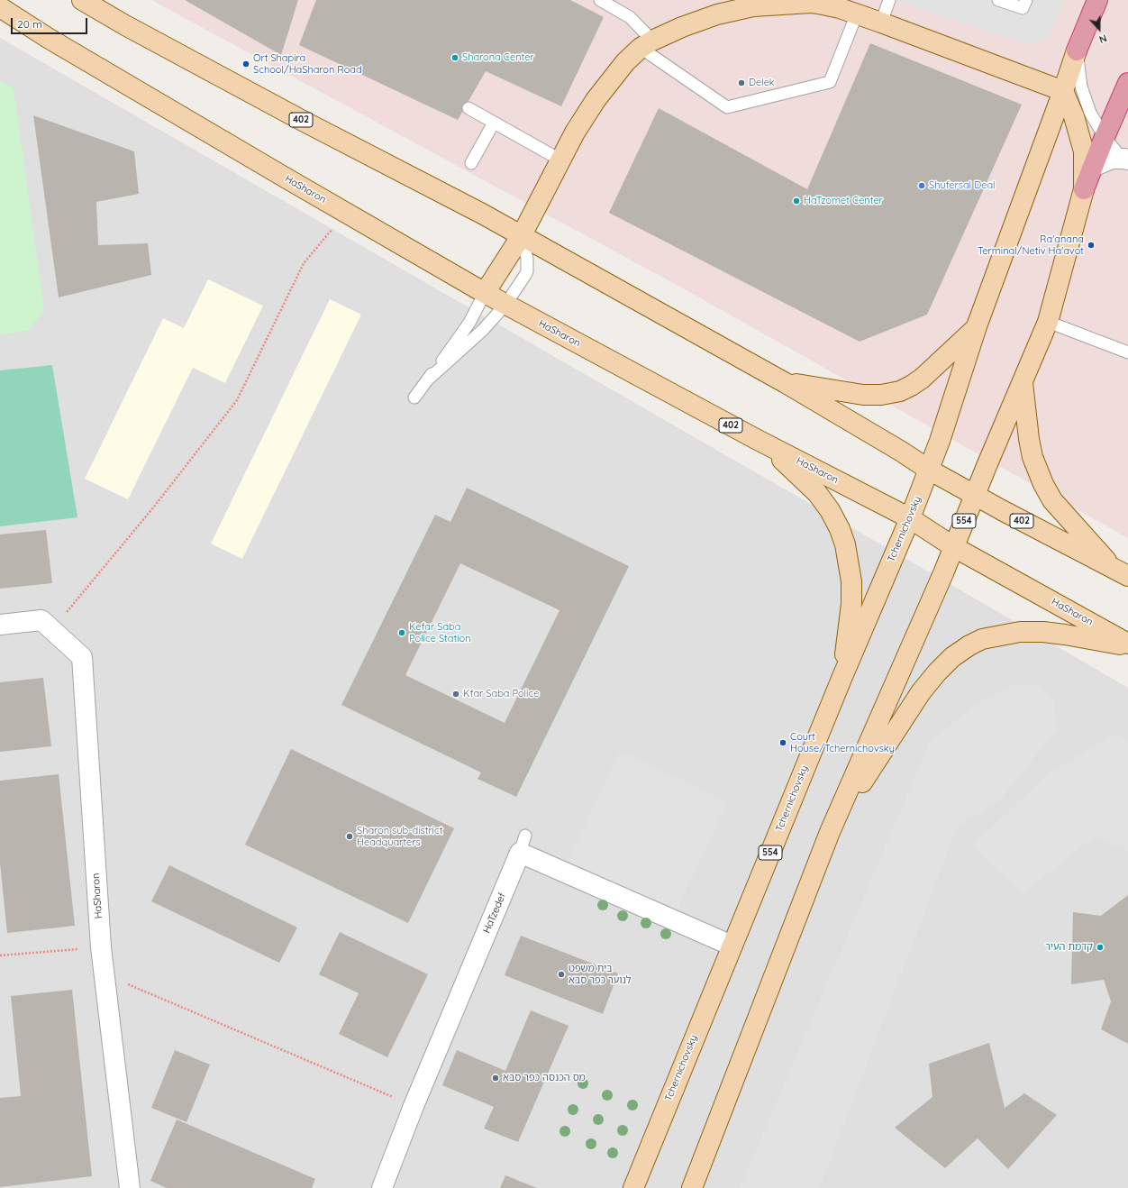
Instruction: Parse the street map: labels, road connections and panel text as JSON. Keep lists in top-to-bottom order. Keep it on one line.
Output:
{"streets":{"main road":["402","HaSharon","554","Tchernichovsky"],"street":["HaTzedef"]},"crossings":[["402","554"],["402","Tchernichovsky"],["HaSharon","554"],["HaSharon","Tchernichovsky"],["Tchernichovsky","HaTzedef"]],"places":["Sharona Center","Ort Shapira School/HaSharon Road","Delek","Shufersal Deal","HaTzomet Center","Ra'anana Terminal/Netiv Ha'avot","Kefar Saba Police Station","Kfar Saba Police","Court House/Tchernichovsky","Sharon sub-district Headquarters","קדמת העיר","בית משפט לנוער כפר סבא","מס הכנסה כפר סבא"],"scale_bar":"20 m","north":"bottom"}
